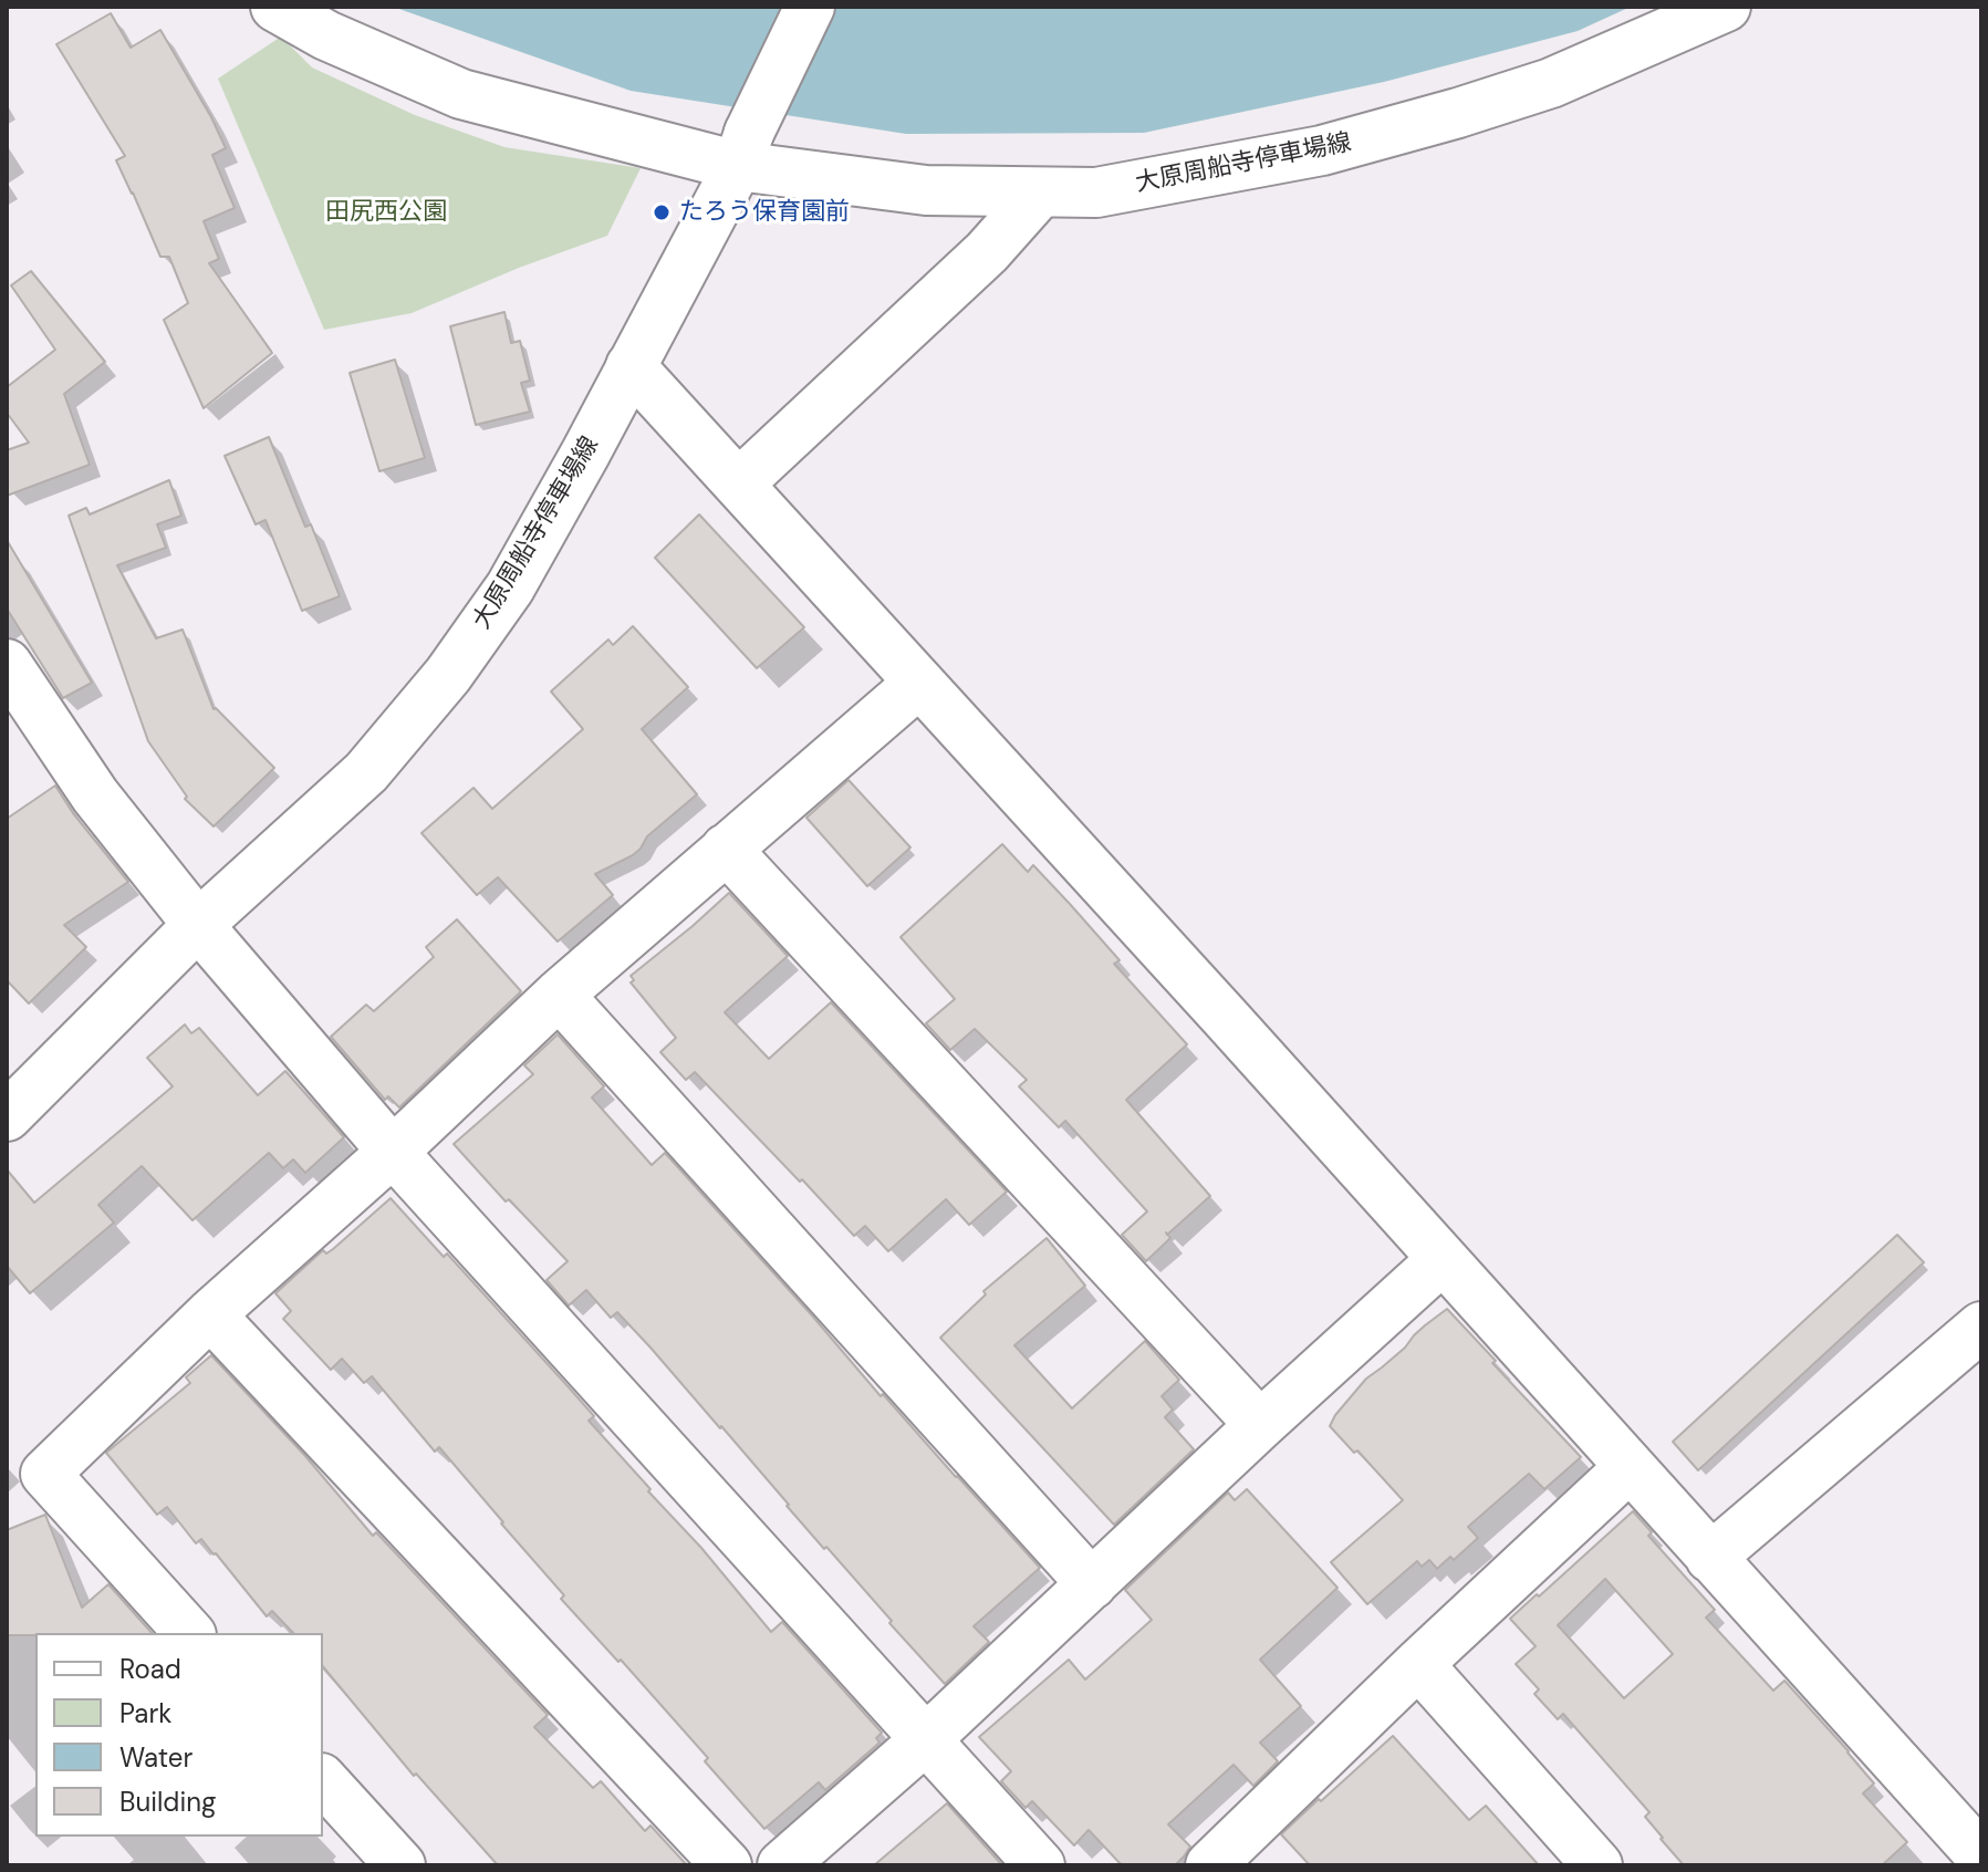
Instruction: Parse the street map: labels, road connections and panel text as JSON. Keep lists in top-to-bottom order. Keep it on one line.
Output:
{"streets":{"street":["大原周船寺停車場線"]},"parks":["田尻西公園"],"places":["たろう保育園前"],"legend":["Road","Park","Water","Building"]}
